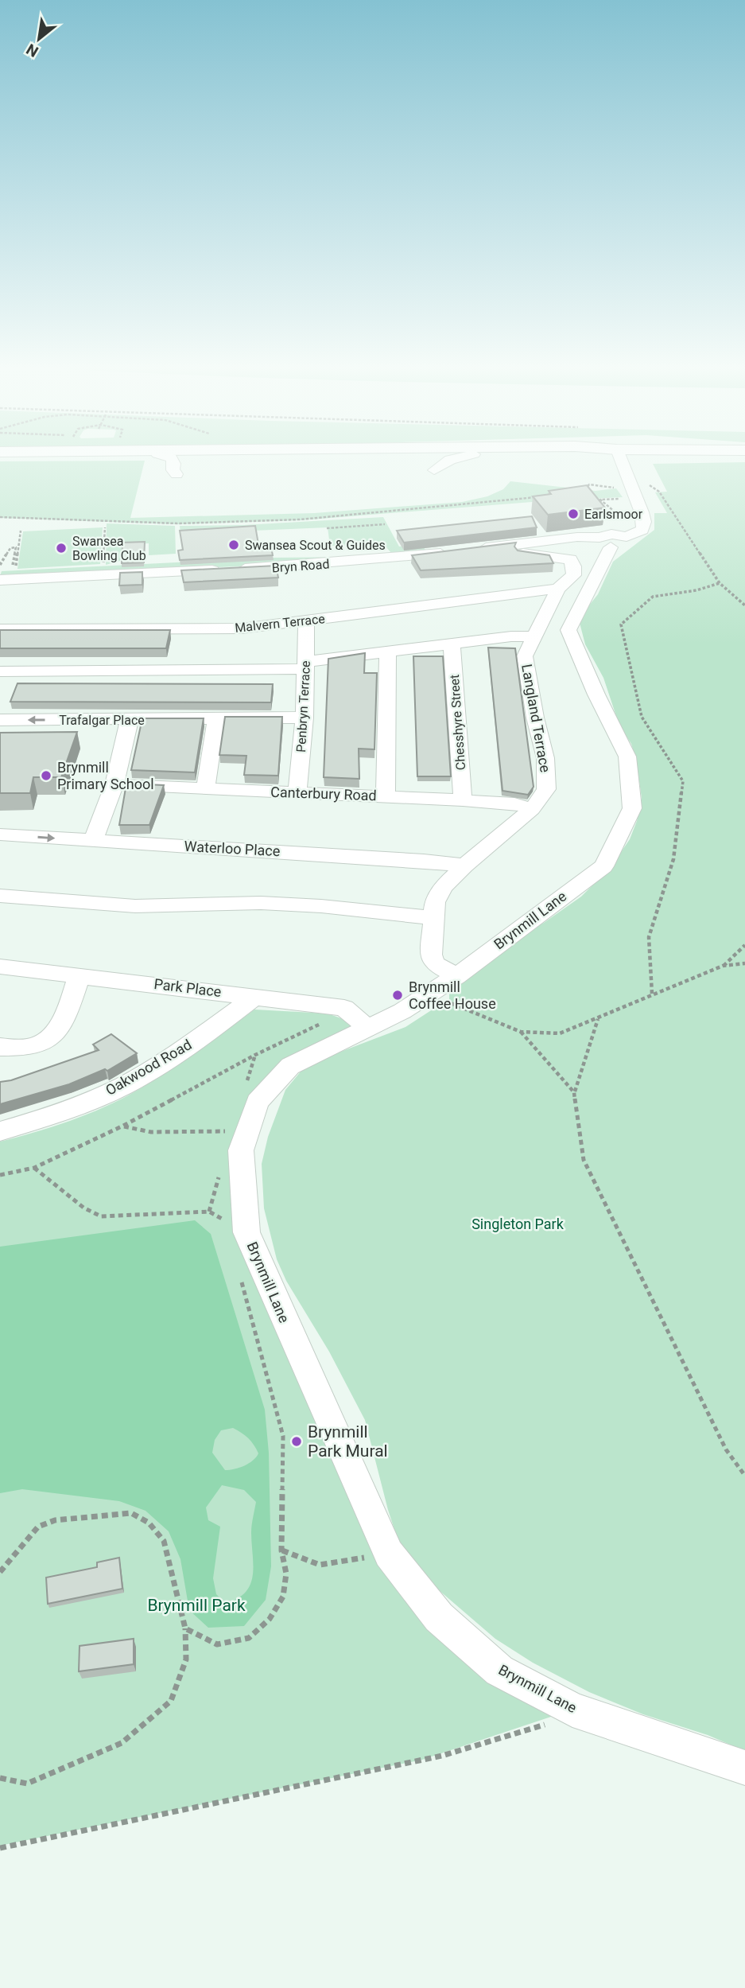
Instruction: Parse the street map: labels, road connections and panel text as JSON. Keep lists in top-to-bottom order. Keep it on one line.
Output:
{"streets":{"street":["Bryn Road","Malvern Terrace","Penbryn Terrace","Langland Terrace","Trafalgar Place","Chesshyre Street","Canterbury Road","Waterloo Place","Brynmill Lane","Park Place","Oakwood Road"]},"crossings":[["Malvern Terrace","Penbryn Terrace"],["Malvern Terrace","Langland Terrace"],["Penbryn Terrace","Trafalgar Place"],["Penbryn Terrace","Canterbury Road"],["Langland Terrace","Canterbury Road"],["Langland Terrace","Waterloo Place"],["Langland Terrace","Brynmill Lane"],["Chesshyre Street","Canterbury Road"],["Park Place","Oakwood Road"]],"parks":["Singleton Park","Brynmill Park"],"places":["Earlsmoor","Swansea Scout & Guides","Swansea Bowling Club","Brynmill Primary School","Brynmill Coffee House","Brynmill Park Mural"],"north":"bottom left"}
